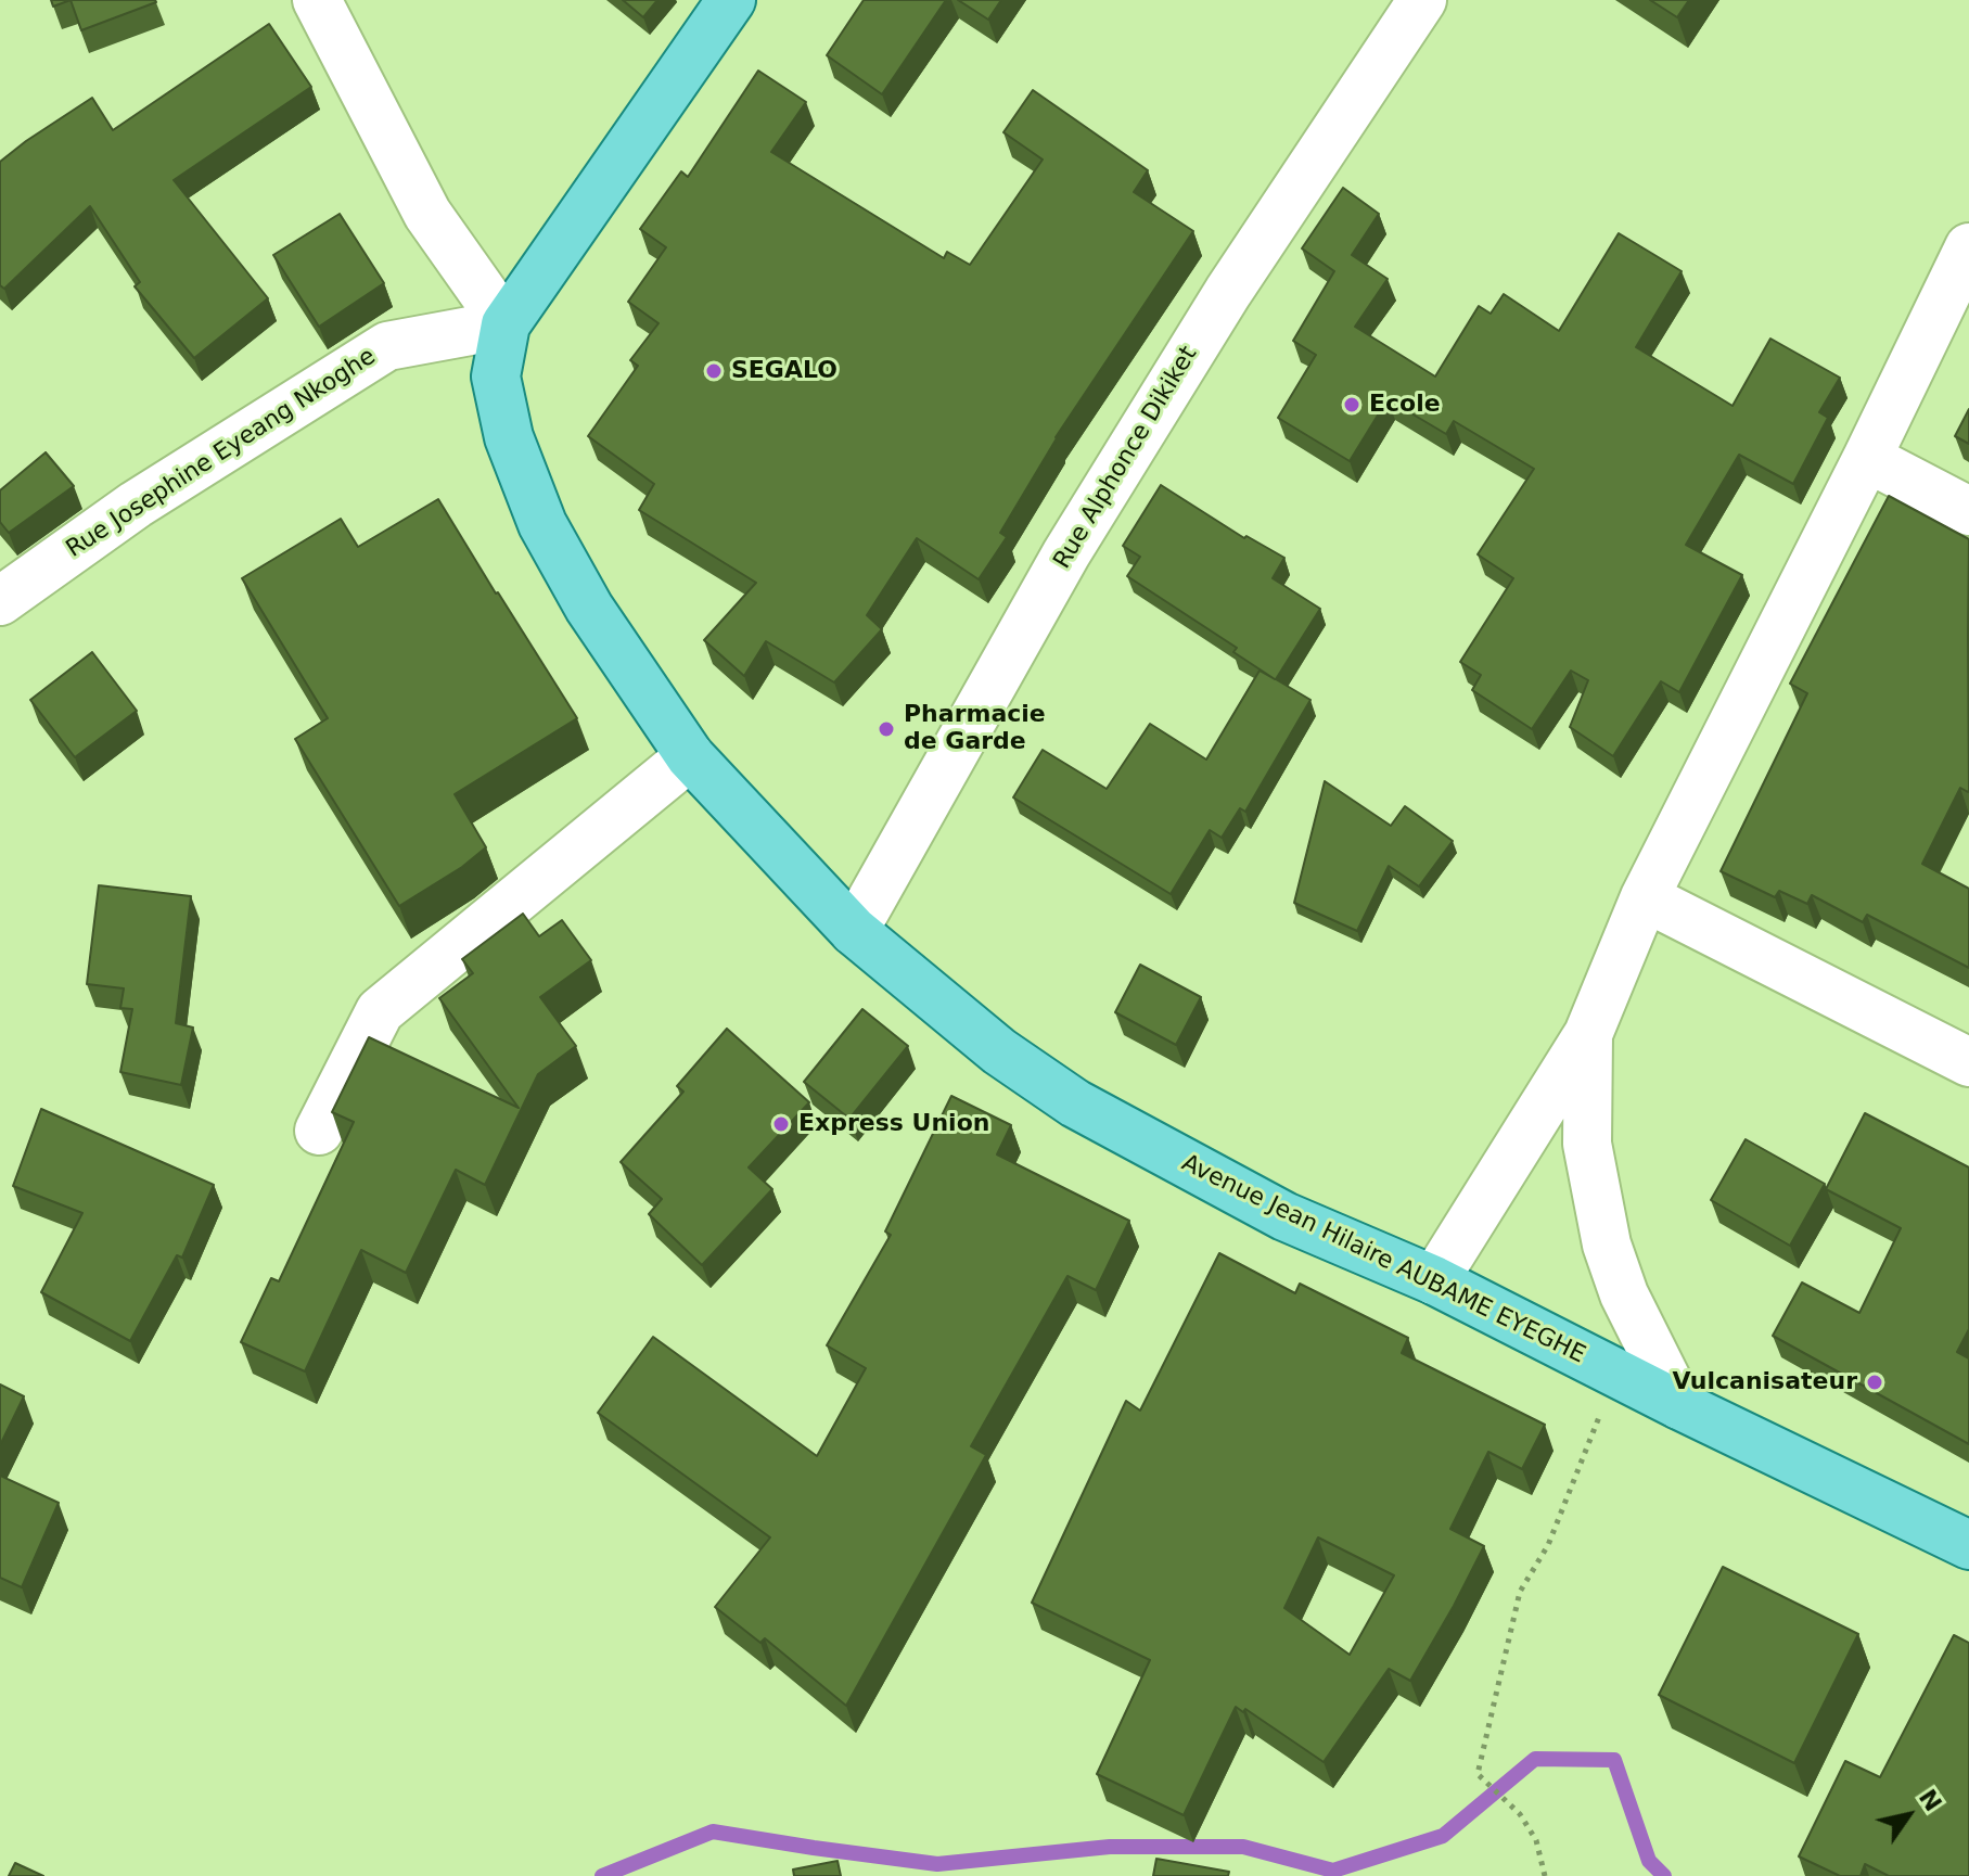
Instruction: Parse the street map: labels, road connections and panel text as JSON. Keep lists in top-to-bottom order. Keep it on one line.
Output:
{"streets":{"main road":["Avenue Jean Hilaire AUBAME EYEGHE"],"street":["Rue Josephine Eyeang Nkoghe","Rue Alphonce Dikiket"]},"crossings":[["Rue Josephine Eyeang Nkoghe","Avenue Jean Hilaire AUBAME EYEGHE"],["Rue Alphonce Dikiket","Avenue Jean Hilaire AUBAME EYEGHE"]],"places":["SEGALO","Ecole","Pharmacie de Garde","Express Union","Vulcanisateur"],"north":"top right"}
